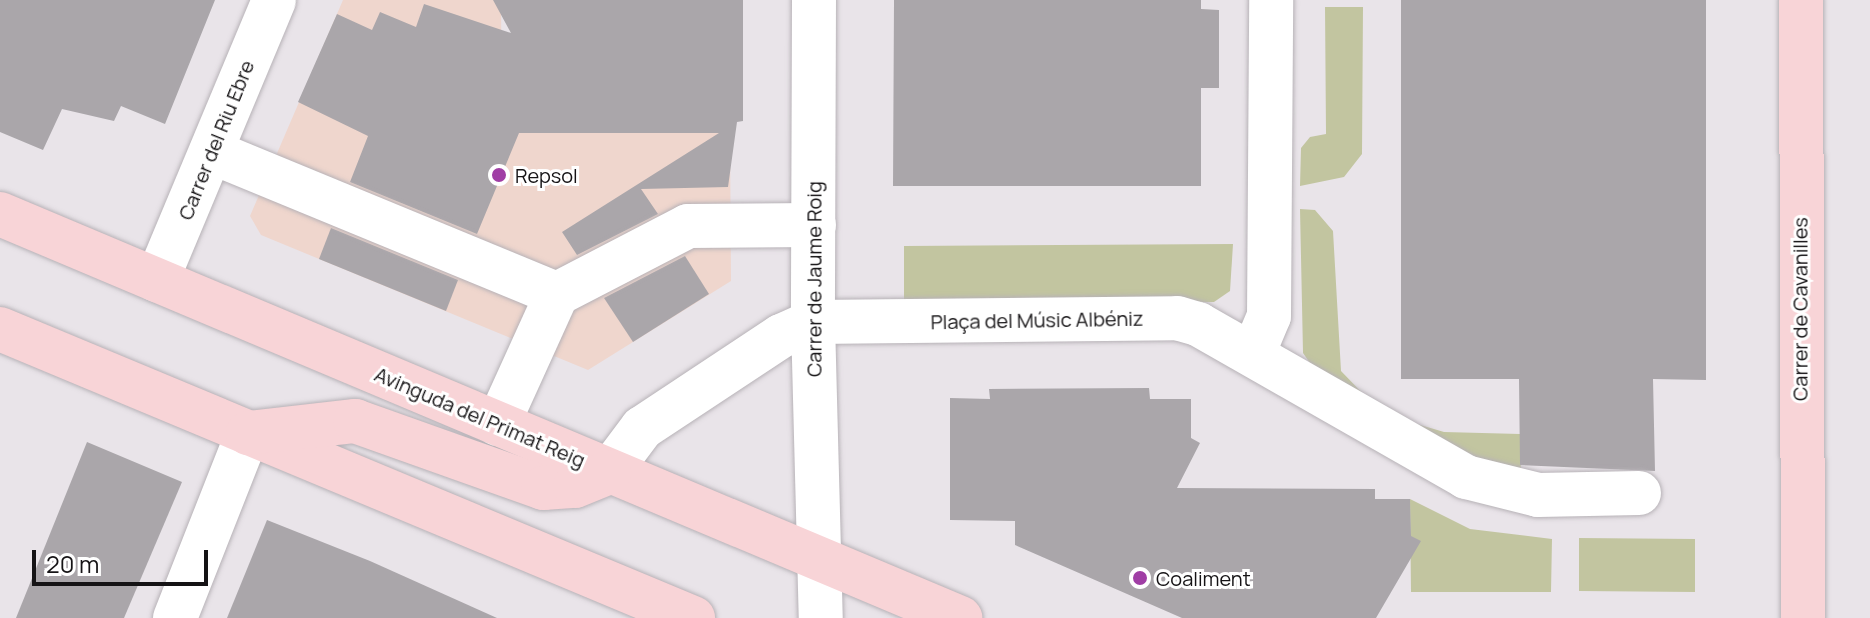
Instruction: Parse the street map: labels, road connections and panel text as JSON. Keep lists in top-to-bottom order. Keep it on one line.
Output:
{"streets":{"main road":["Carrer de Cavanilles","Avinguda del Primat Reig"],"street":["Carrer del Riu Ebre","Carrer de Jaume Roig","Plaça del Músic Albéniz"]},"crossings":[["Carrer del Riu Ebre","Avinguda del Primat Reig"],["Carrer de Jaume Roig","Plaça del Músic Albéniz"],["Carrer de Jaume Roig","Avinguda del Primat Reig"]],"places":["Repsol","Coaliment"],"scale_bar":"20 m"}
